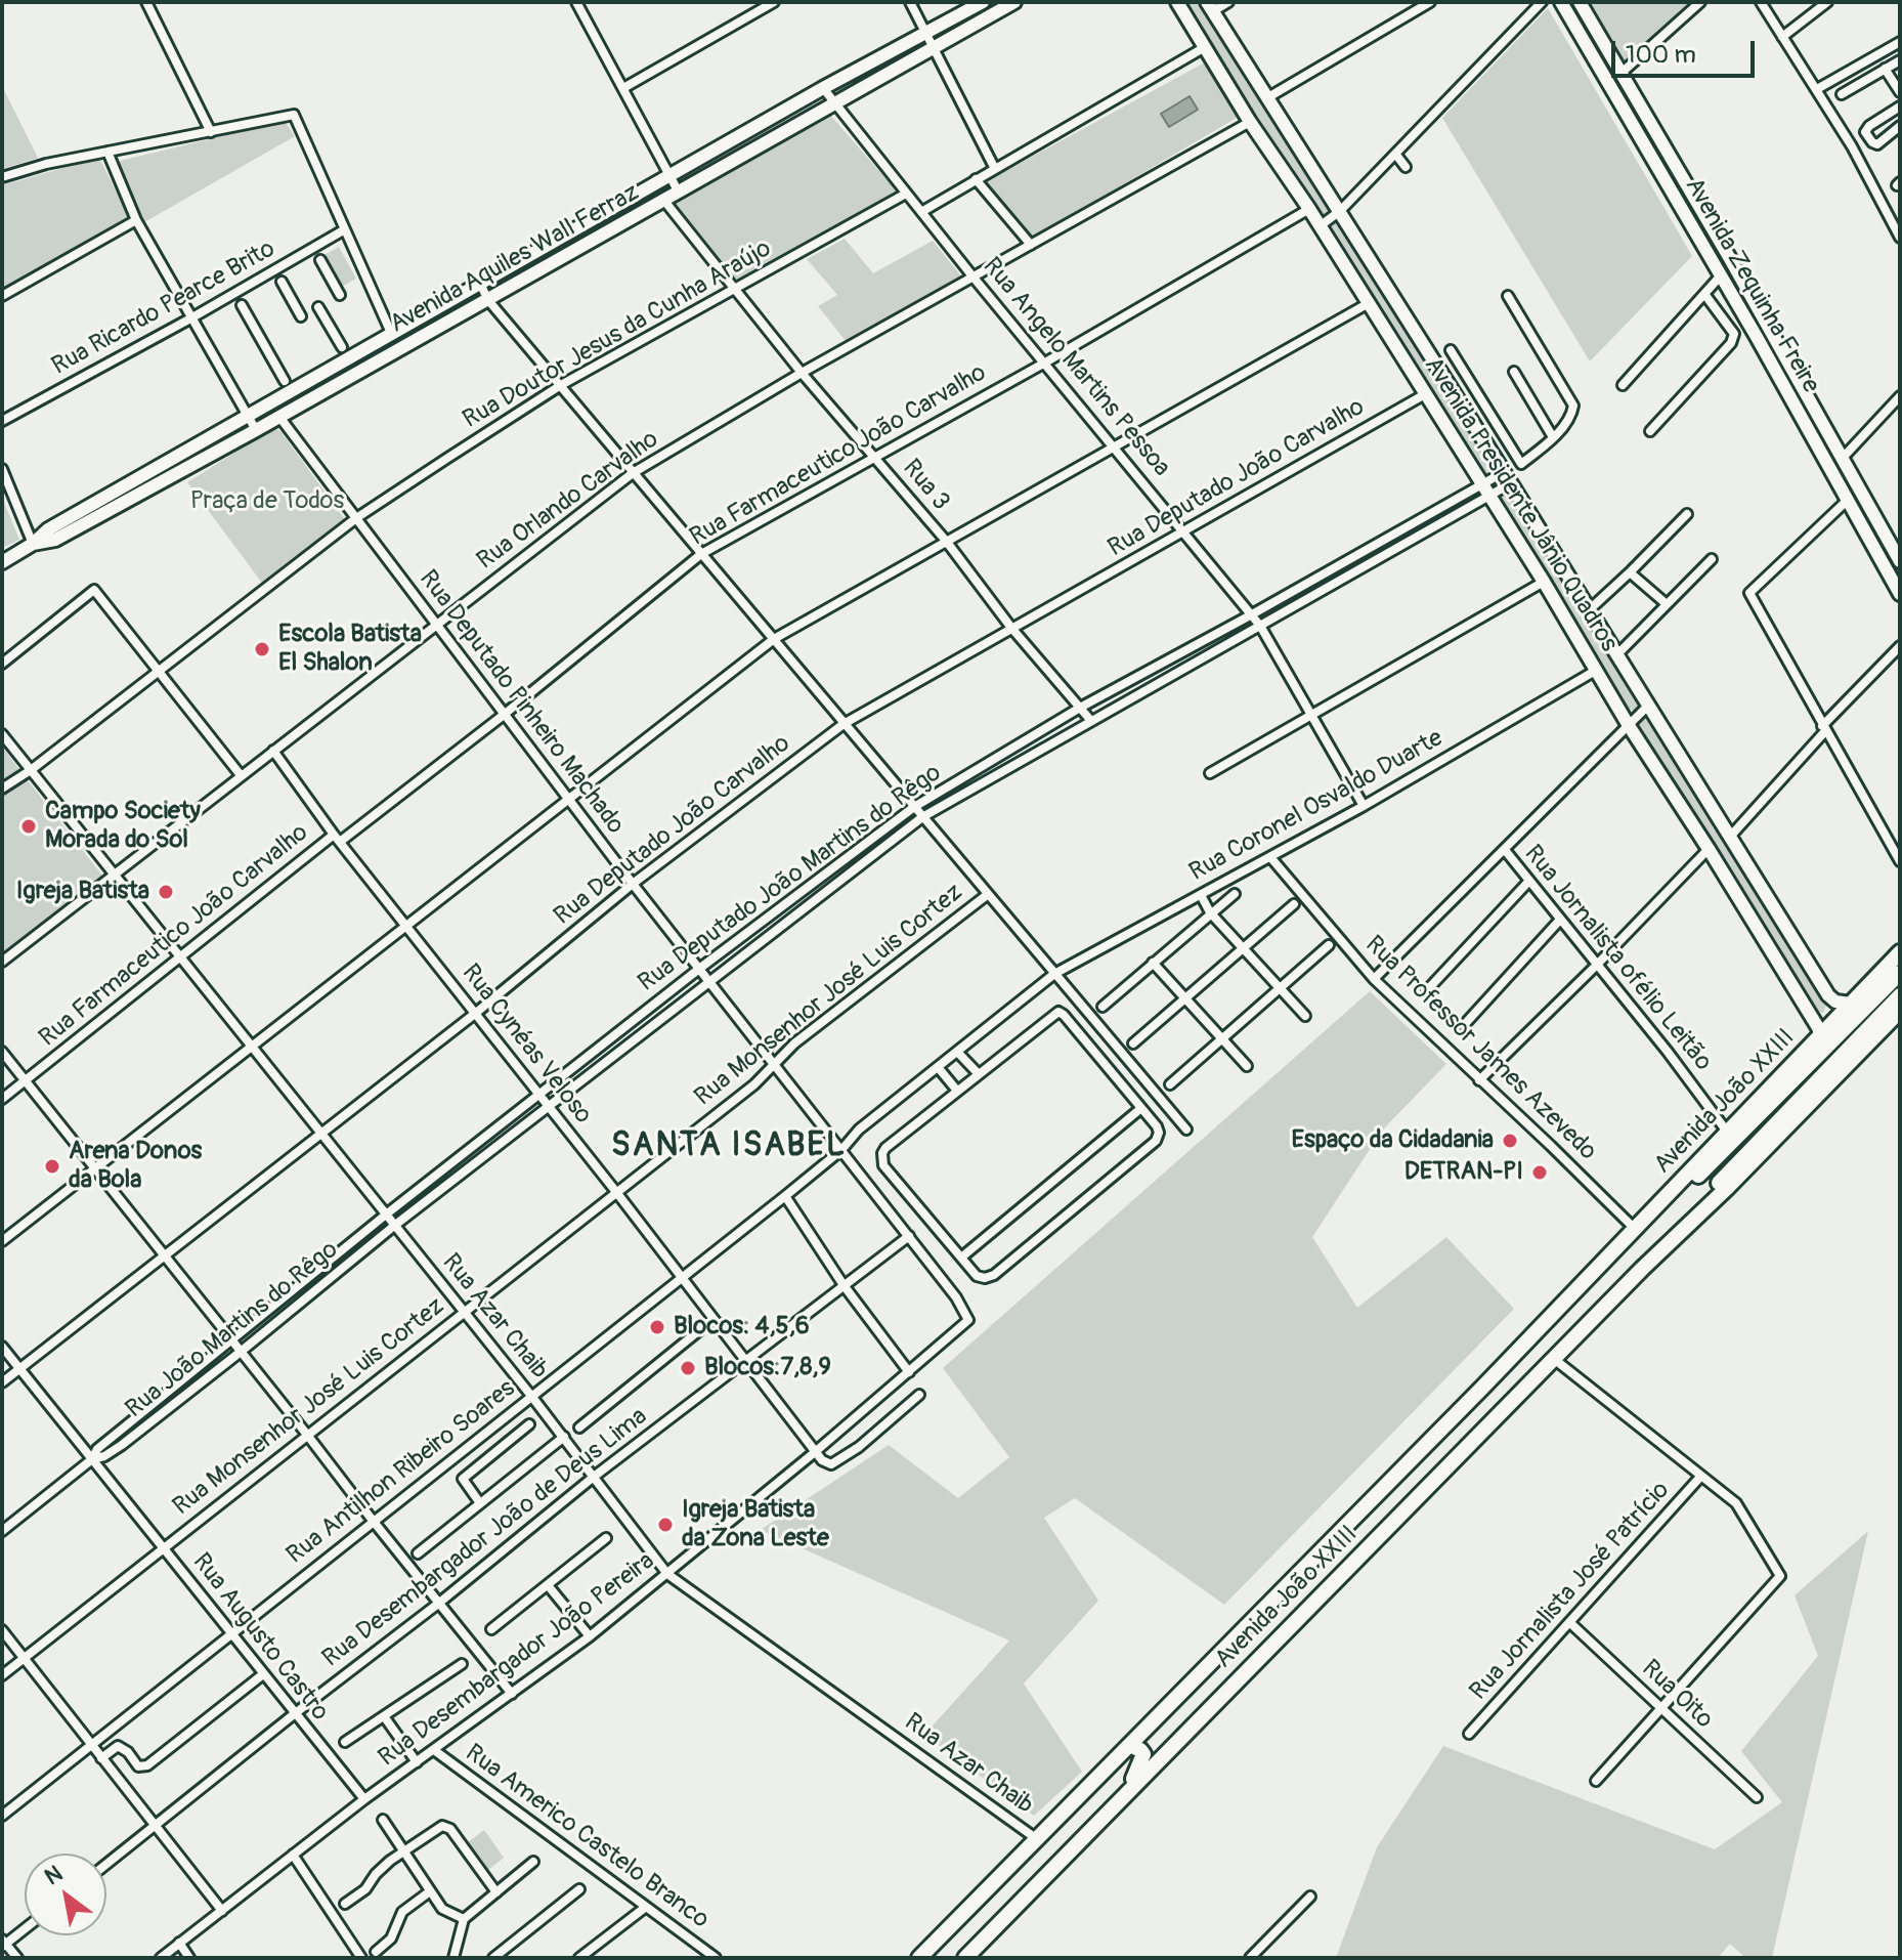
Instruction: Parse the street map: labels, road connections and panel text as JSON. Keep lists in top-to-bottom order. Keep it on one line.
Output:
{"streets":{"main road":["Avenida Aquiles Wall Ferraz","Avenida Zequinha Freire","Avenida Presidente Jânio Quadros","Avenida João XXIII"],"street":["Rua Ricardo Pearce Brito","Rua Doutor Jesus da Cunha Araújo","Rua Angelo Martins Pessoa","Rua Farmaceutico João Carvalho","Rua Deputado João Carvalho","Rua 3","Rua Orlando Carvalho","Rua Deputado Pinheiro Machado","Rua Coronel Osvaldo Duarte","Rua Deputado João Martins do Rêgo","Rua Jornalista ofélio Leitão","Rua Monsenhor José Luis Cortez","Rua Cynéas Veloso","Rua Professor James Azevedo","Rua Azar Chaib","Rua João Martins do Rêgo","Rua Antilhon Ribeiro Soares","Rua Desembargador João de Deus Lima","Rua Jornalista José Patrício","Rua Augusto Castro","Rua Desembargador João Pereira","Rua Oito","Rua Americo Castelo Branco"]},"crossings":[["Avenida Aquiles Wall Ferraz","Rua Angelo Martins Pessoa"],["Avenida Aquiles Wall Ferraz","Rua 3"],["Avenida Aquiles Wall Ferraz","Rua Deputado Pinheiro Machado"],["Rua Doutor Jesus da Cunha Araújo","Rua Angelo Martins Pessoa"],["Rua Doutor Jesus da Cunha Araújo","Rua 3"],["Rua Doutor Jesus da Cunha Araújo","Rua Deputado Pinheiro Machado"],["Rua Doutor Jesus da Cunha Araújo","Rua Azar Chaib"],["Rua Angelo Martins Pessoa","Rua Farmaceutico João Carvalho"],["Rua Angelo Martins Pessoa","Rua Deputado João Carvalho"],["Rua Angelo Martins Pessoa","Rua Orlando Carvalho"],["Rua Angelo Martins Pessoa","Rua Coronel Osvaldo Duarte"],["Rua Angelo Martins Pessoa","Rua Deputado João Martins do Rêgo"],["Rua Farmaceutico João Carvalho","Rua 3"],["Rua Farmaceutico João Carvalho","Avenida Presidente Jânio Quadros"],["Rua Farmaceutico João Carvalho","Rua Deputado Pinheiro Machado"],["Rua Farmaceutico João Carvalho","Rua Cynéas Veloso"],["Rua Farmaceutico João Carvalho","Rua Azar Chaib"],["Rua Deputado João Carvalho","Rua 3"],["Rua Deputado João Carvalho","Avenida Presidente Jânio Quadros"],["Rua Deputado João Carvalho","Rua Deputado Pinheiro Machado"],["Rua Deputado João Carvalho","Rua Cynéas Veloso"],["Rua Deputado João Carvalho","Rua Azar Chaib"],["Rua Deputado João Carvalho","Rua Augusto Castro"],["Rua 3","Rua Orlando Carvalho"],["Rua 3","Rua Deputado João Martins do Rêgo"],["Rua Orlando Carvalho","Avenida Presidente Jânio Quadros"],["Rua Orlando Carvalho","Rua Deputado Pinheiro Machado"],["Rua Orlando Carvalho","Rua Cynéas Veloso"],["Rua Orlando Carvalho","Rua Azar Chaib"],["Avenida Presidente Jânio Quadros","Rua Coronel Osvaldo Duarte"],["Avenida Presidente Jânio Quadros","Rua Deputado João Martins do Rêgo"],["Avenida Presidente Jânio Quadros","Avenida João XXIII"],["Rua Deputado Pinheiro Machado","Rua Deputado João Martins do Rêgo"],["Rua Deputado Pinheiro Machado","Rua Monsenhor José Luis Cortez"],["Rua Deputado Pinheiro Machado","Rua Antilhon Ribeiro Soares"],["Rua Deputado Pinheiro Machado","Rua Desembargador João de Deus Lima"],["Rua Deputado Pinheiro Machado","Rua Desembargador João Pereira"],["Rua Coronel Osvaldo Duarte","Rua Professor James Azevedo"],["Rua Coronel Osvaldo Duarte","Rua Antilhon Ribeiro Soares"],["Rua Deputado João Martins do Rêgo","Rua Cynéas Veloso"],["Rua Deputado João Martins do Rêgo","Rua Azar Chaib"],["Rua Deputado João Martins do Rêgo","Rua João Martins do Rêgo"],["Rua Jornalista ofélio Leitão","Avenida João XXIII"],["Rua Monsenhor José Luis Cortez","Rua Cynéas Veloso"],["Rua Monsenhor José Luis Cortez","Rua Azar Chaib"],["Rua Monsenhor José Luis Cortez","Rua Augusto Castro"],["Rua Cynéas Veloso","Rua Antilhon Ribeiro Soares"],["Rua Cynéas Veloso","Rua Desembargador João de Deus Lima"],["Rua Cynéas Veloso","Rua Desembargador João Pereira"],["Rua Professor James Azevedo","Avenida João XXIII"],["Avenida João XXIII","Rua Azar Chaib"],["Rua Azar Chaib","Rua João Martins do Rêgo"],["Rua Azar Chaib","Rua Antilhon Ribeiro Soares"],["Rua Azar Chaib","Rua Desembargador João de Deus Lima"],["Rua Azar Chaib","Rua Desembargador João Pereira"],["Rua João Martins do Rêgo","Rua Augusto Castro"],["Rua Antilhon Ribeiro Soares","Rua Augusto Castro"],["Rua Desembargador João de Deus Lima","Rua Augusto Castro"],["Rua Jornalista José Patrício","Rua Oito"],["Rua Augusto Castro","Rua Desembargador João Pereira"],["Rua Desembargador João Pereira","Rua Americo Castelo Branco"]],"districts":["SANTA ISABEL"],"parks":["Praça de Todos"],"places":["Escola Batista El Shalon","Campo Society Morada do Sol","Igreja Batista","Espaço da Cidadania","Arena Donos da Bola","DETRAN-PI","Blocos: 4,5,6","Blocos:7,8,9","Igreja Batista da Zona Leste"],"scale_bar":"100 m","north":"top left"}
